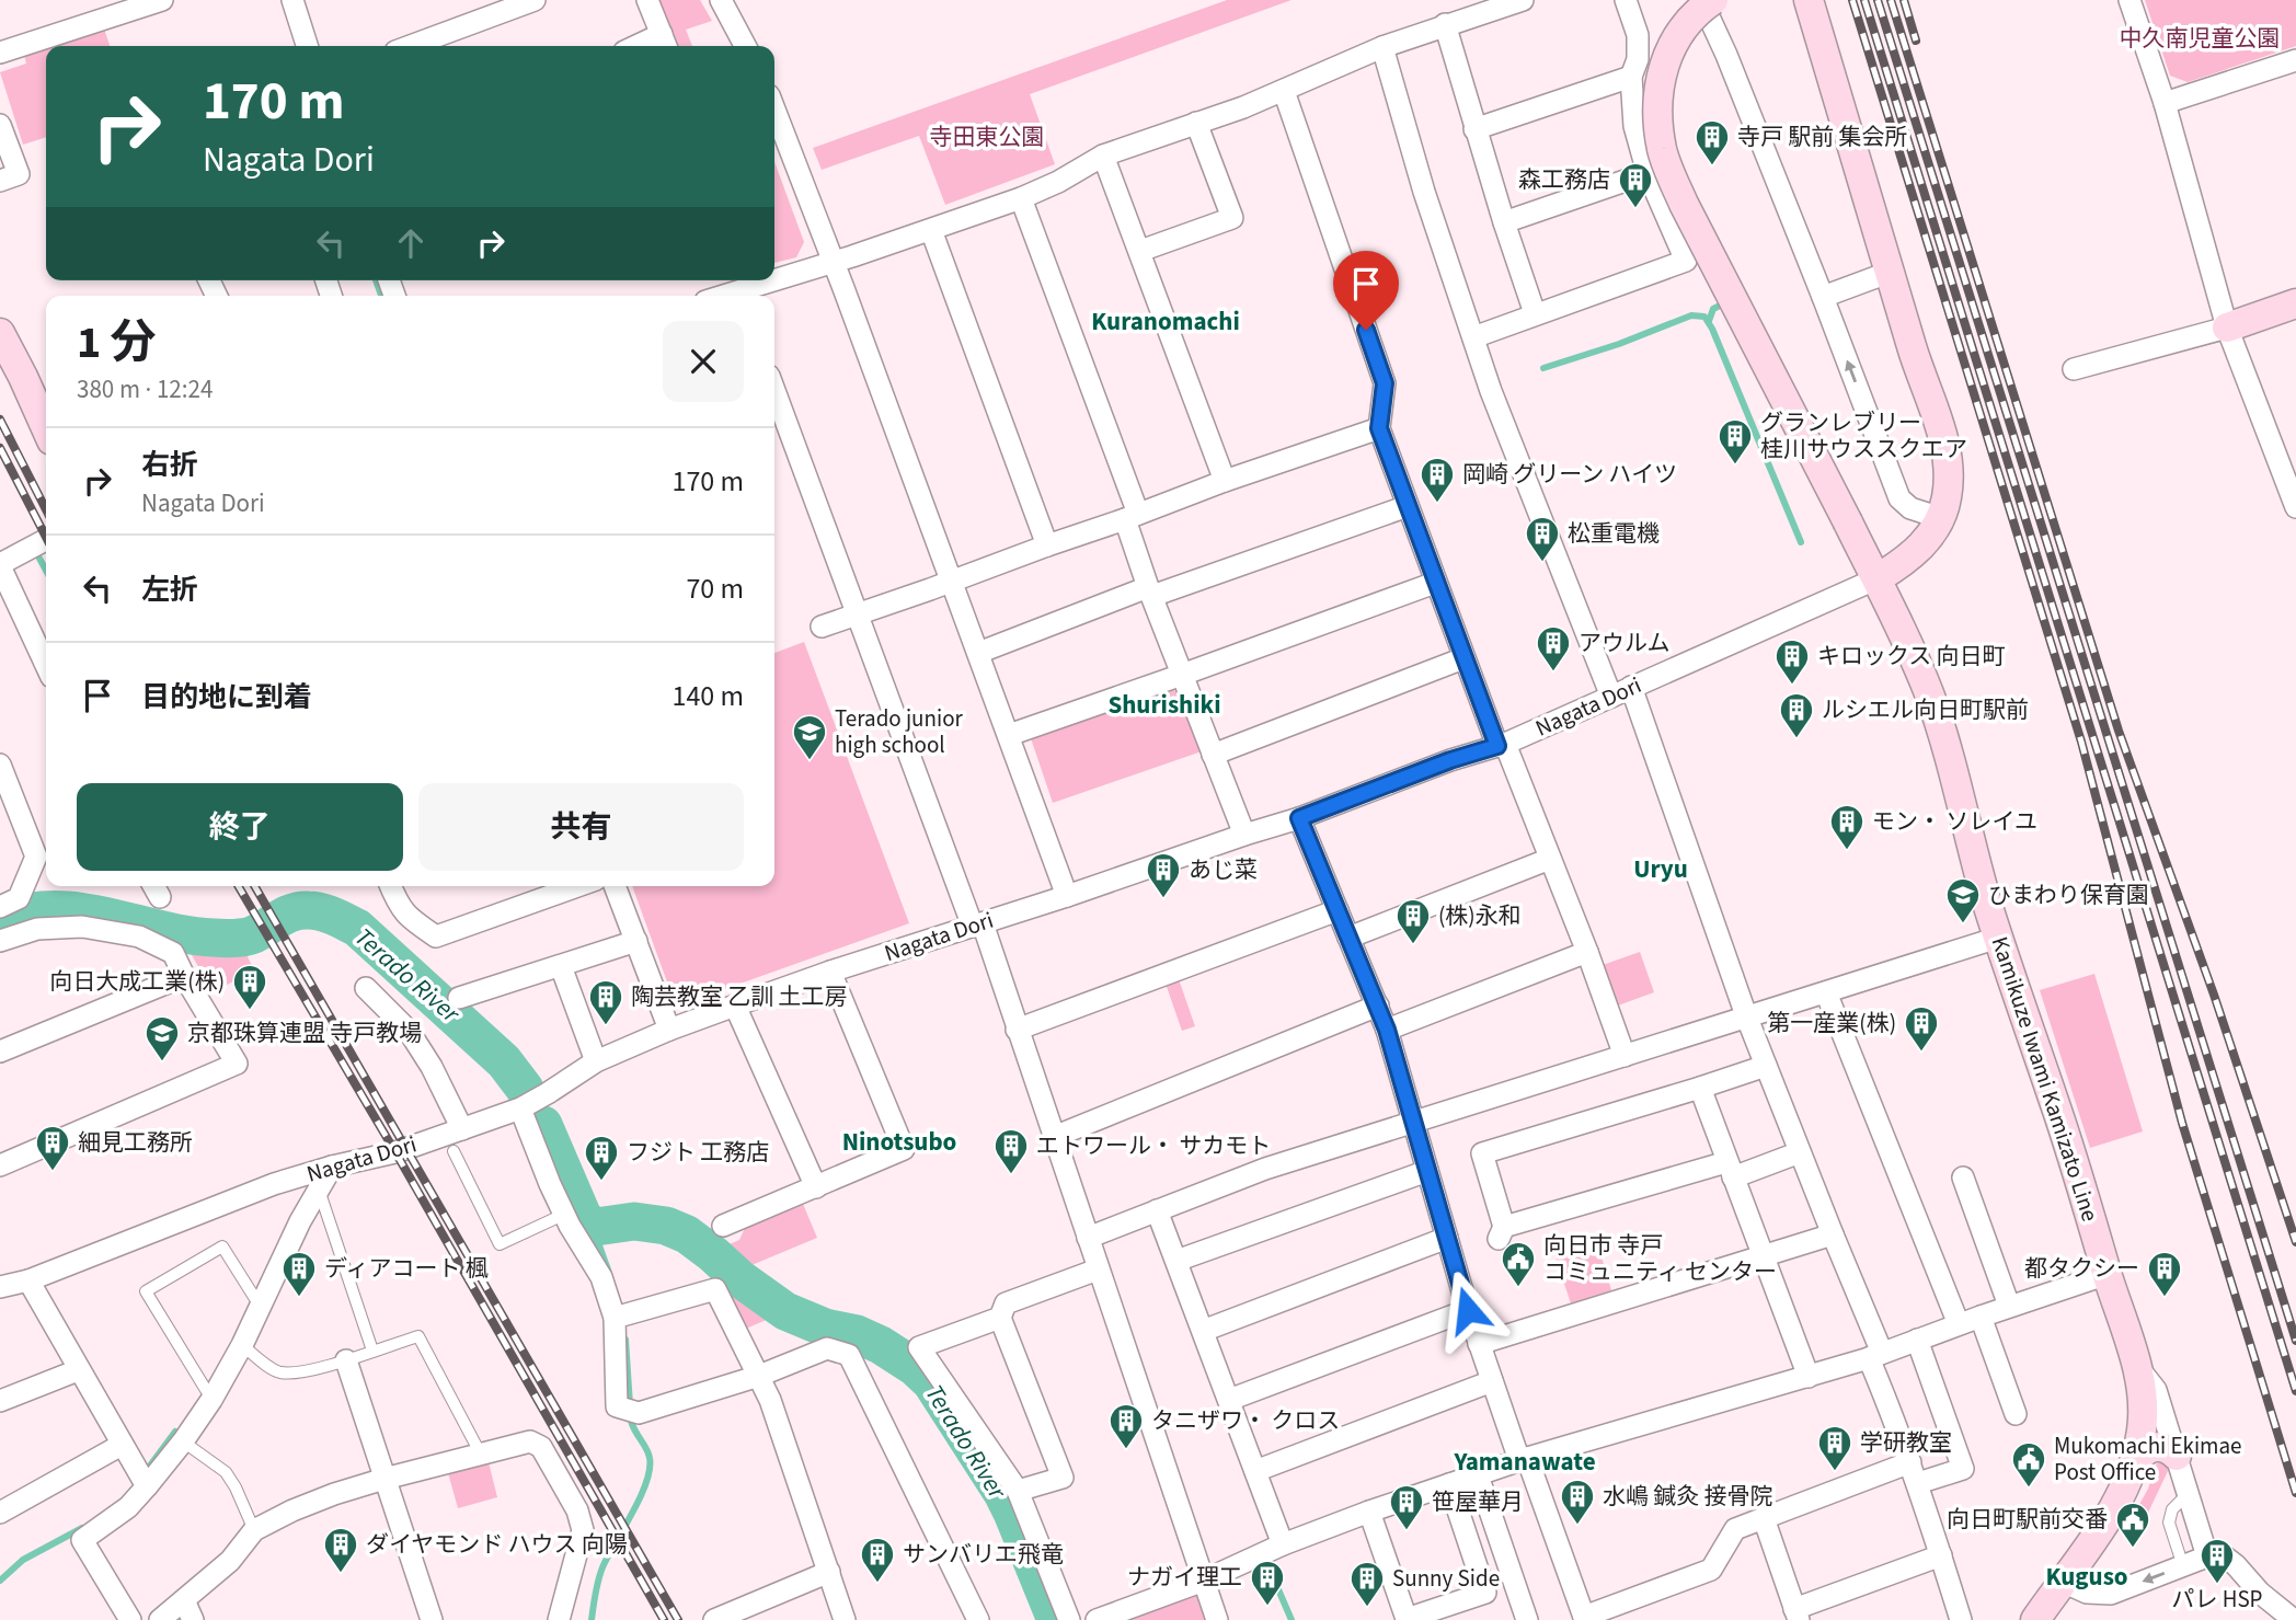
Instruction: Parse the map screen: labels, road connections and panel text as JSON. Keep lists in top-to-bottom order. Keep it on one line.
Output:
{"streets":{"main road":["Kamikuze Iwami Kamizato Line"],"street":["Nagata Dori"]},"crossings":[["Nagata Dori","Kamikuze Iwami Kamizato Line"]],"districts":["Kuranomachi","Shurishiki","Uryu","Ninotsubo","Yamanawate","Kuguso"],"water":["Terado River"],"parks":["中久南児童公園","寺田東公園"],"places":{"building":["寺戸 駅前 集会所","森工務店","グランレブリー 桂川サウススクエア","岡崎 グリーン ハイツ","松重電機","アウルム","キロックス 向日町","ルシエル向日町駅前","モン・ ソレイユ","あじ菜","(株)永和","向日大成工業(株)","陶芸教室 乙訓 土工房","第一産業(株)","細見工務所","エトワール・ サカモト","フジト 工務店","ディアコート 楓","都タクシー","タニザワ・ クロス","学研教室","水嶋 鍼灸 接骨院","笹屋華月","ダイヤモンド ハウス 向陽","サンバリエ飛竜","パレ HSP","ナガイ理工","Sunny Side"],"school or university":["Terado junior high school","ひまわり保育園","京都珠算連盟 寺戸教場"],"public building":["向日市 寺戸 コミュニティ センター","Mukomachi Ekimae Post Office","向日町駅前交番"]},"page":{"turn":["170 m","Nagata Dori"],"heading":["1 分","380 m · 12:24"],"list":[{"name":"右折","note":"Nagata Dori","value":"170 m"},{"name":"左折","value":"70 m"},{"name":"目的地に到着","value":"140 m"}],"buttons":["終了","共有"]}}
